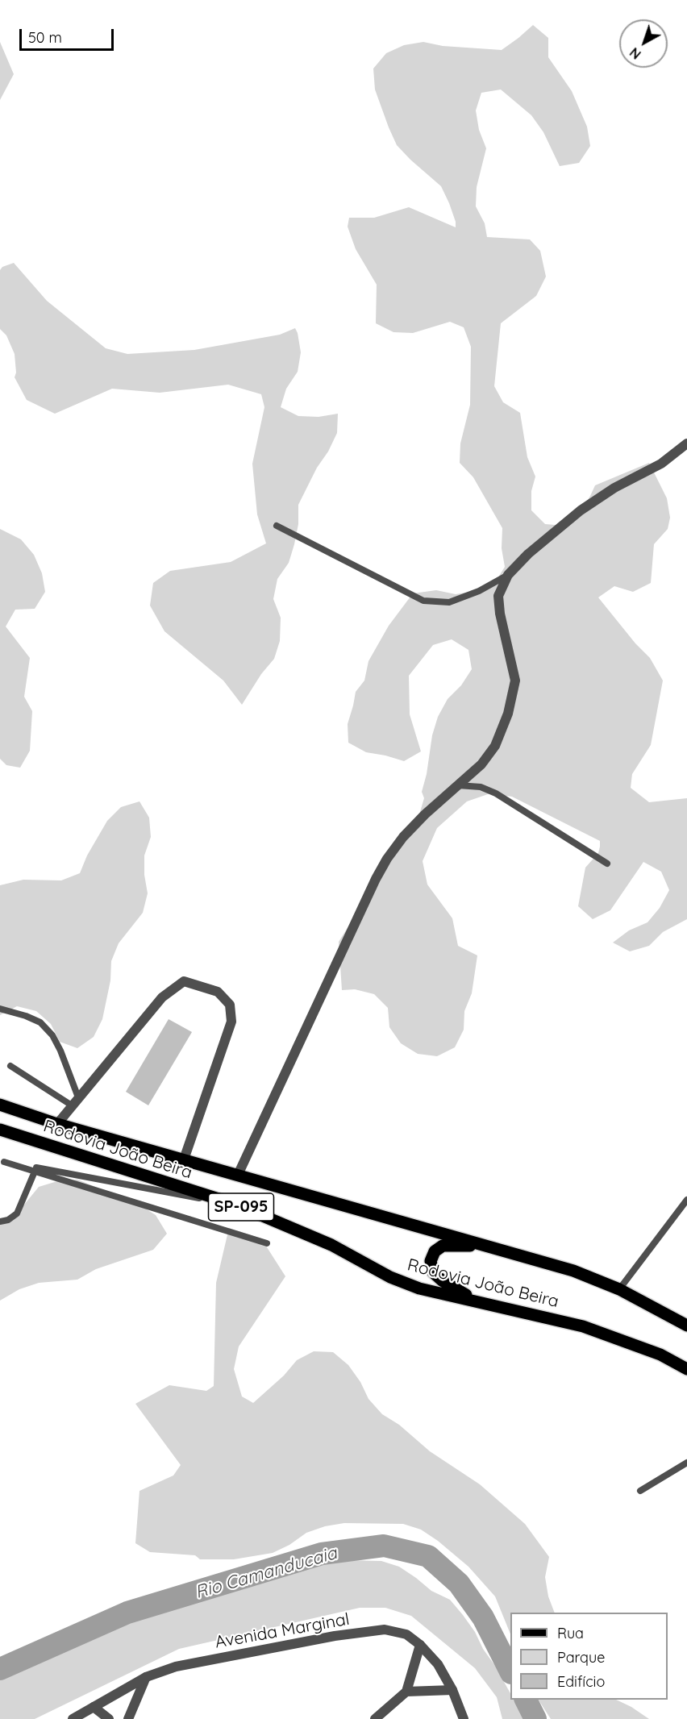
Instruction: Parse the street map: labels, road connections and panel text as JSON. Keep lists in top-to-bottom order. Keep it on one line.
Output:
{"streets":{"main road":["Rodovia João Beira","SP-095"],"street":["Avenida Marginal"]},"water":["Rio Camanducaia"],"legend":["Rua","Parque","Edifício"],"scale_bar":"50 m","north":"bottom left"}
